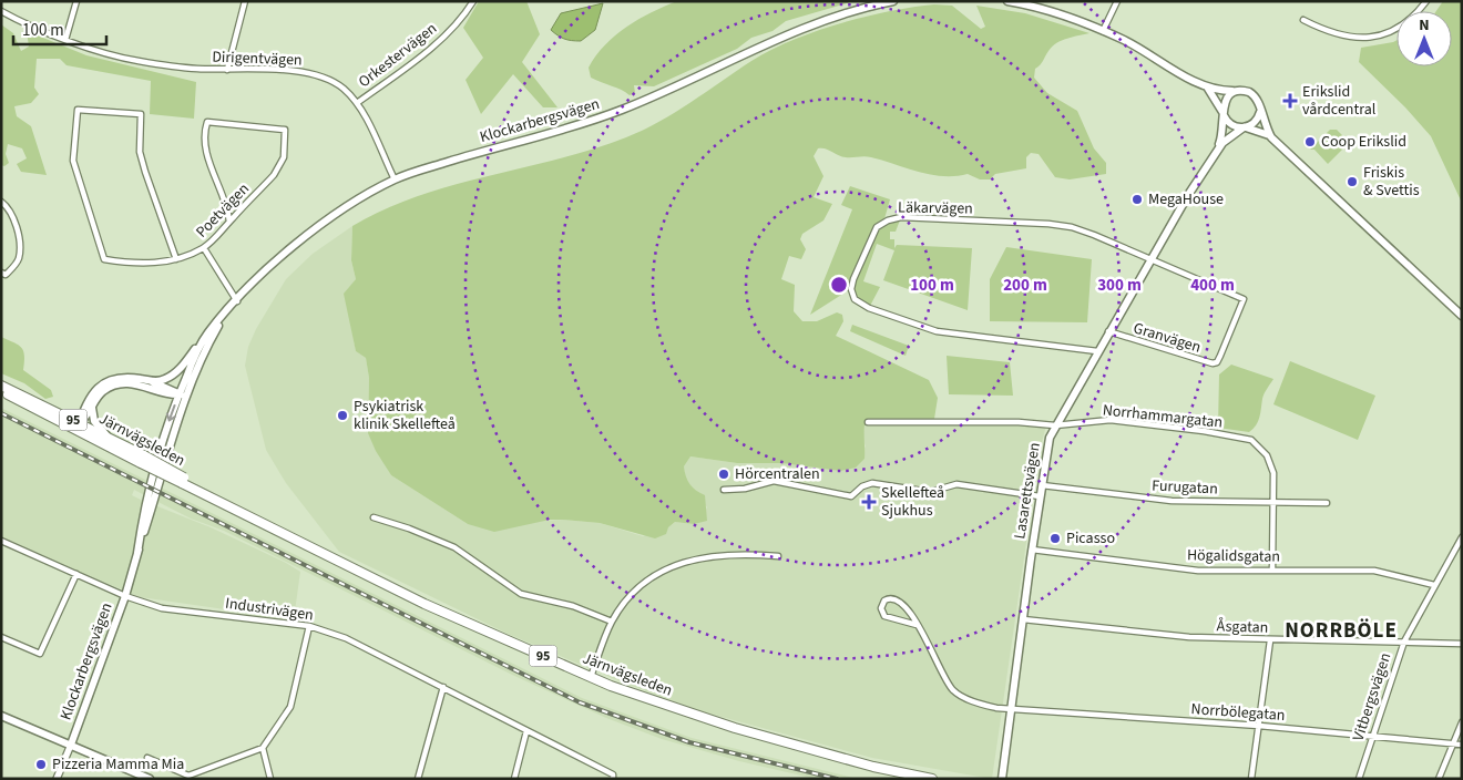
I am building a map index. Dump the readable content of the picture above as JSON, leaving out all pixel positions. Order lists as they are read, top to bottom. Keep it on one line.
{"streets":{"main road":["Klockarbergsvägen","95","Järnvägsleden","Lasarettsvägen"],"street":["Orkestervägen","Dirigentvägen","Läkarvägen","Poetvägen","Granvägen","Norrhammargatan","Furugatan","Högalidsgatan","Industrivägen","Åsgatan","Vitbergsvägen","Norrbölegatan"]},"crossings":[["Orkestervägen","Dirigentvägen"],["Dirigentvägen","Klockarbergsvägen"],["Klockarbergsvägen","Industrivägen"],["Läkarvägen","Granvägen"],["Läkarvägen","Lasarettsvägen"],["Granvägen","Lasarettsvägen"],["Norrhammargatan","Furugatan"],["Norrhammargatan","Lasarettsvägen"],["Norrhammargatan","Högalidsgatan"],["Furugatan","Lasarettsvägen"],["Lasarettsvägen","Högalidsgatan"],["Lasarettsvägen","Åsgatan"],["Lasarettsvägen","Norrbölegatan"],["Högalidsgatan","Vitbergsvägen"],["Åsgatan","Vitbergsvägen"],["Vitbergsvägen","Norrbölegatan"]],"districts":["NORRBÖLE"],"places":{"health":["Erikslid vårdcentral","Skellefteå Sjukhus"],"other":["Coop Erikslid","Friskis & Svettis","MegaHouse","Psykiatrisk klinik Skellefteå","Hörcentralen","Picasso","Pizzeria Mamma Mia"]},"scale_bar":"100 m","north":"top","rings":["100 m","200 m","300 m","400 m"]}
